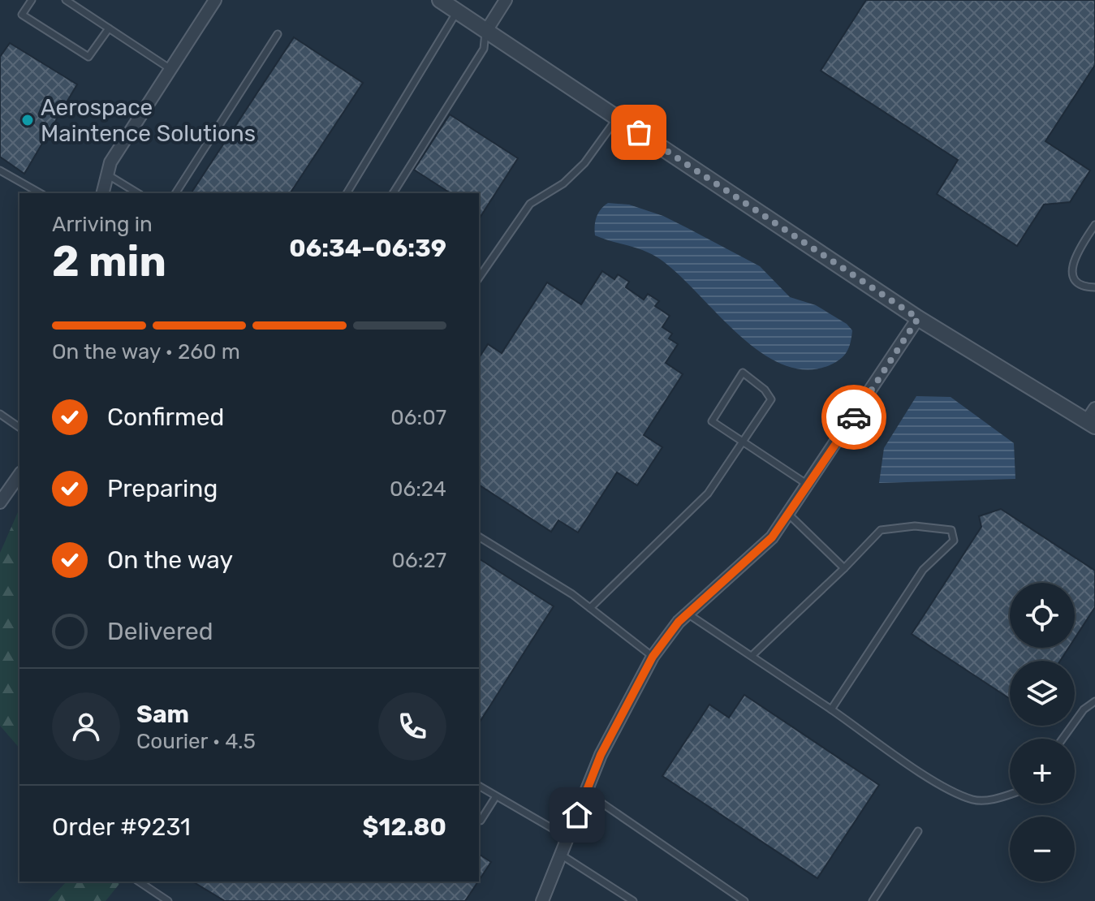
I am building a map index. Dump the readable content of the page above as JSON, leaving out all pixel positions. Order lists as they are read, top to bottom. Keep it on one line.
{"places":["Aerospace Maintence Solutions"],"page":{"heading":["2 min","Arriving in","06:34–06:39"],"panel":["Sam","Courier · 4.5","Order #9231","$12.80"],"bar":"On the way · 260 m","list":[["Confirmed","06:07"],["Preparing","06:24"],["On the way","06:27"],"Delivered"],"map_buttons":["+","−"]}}
